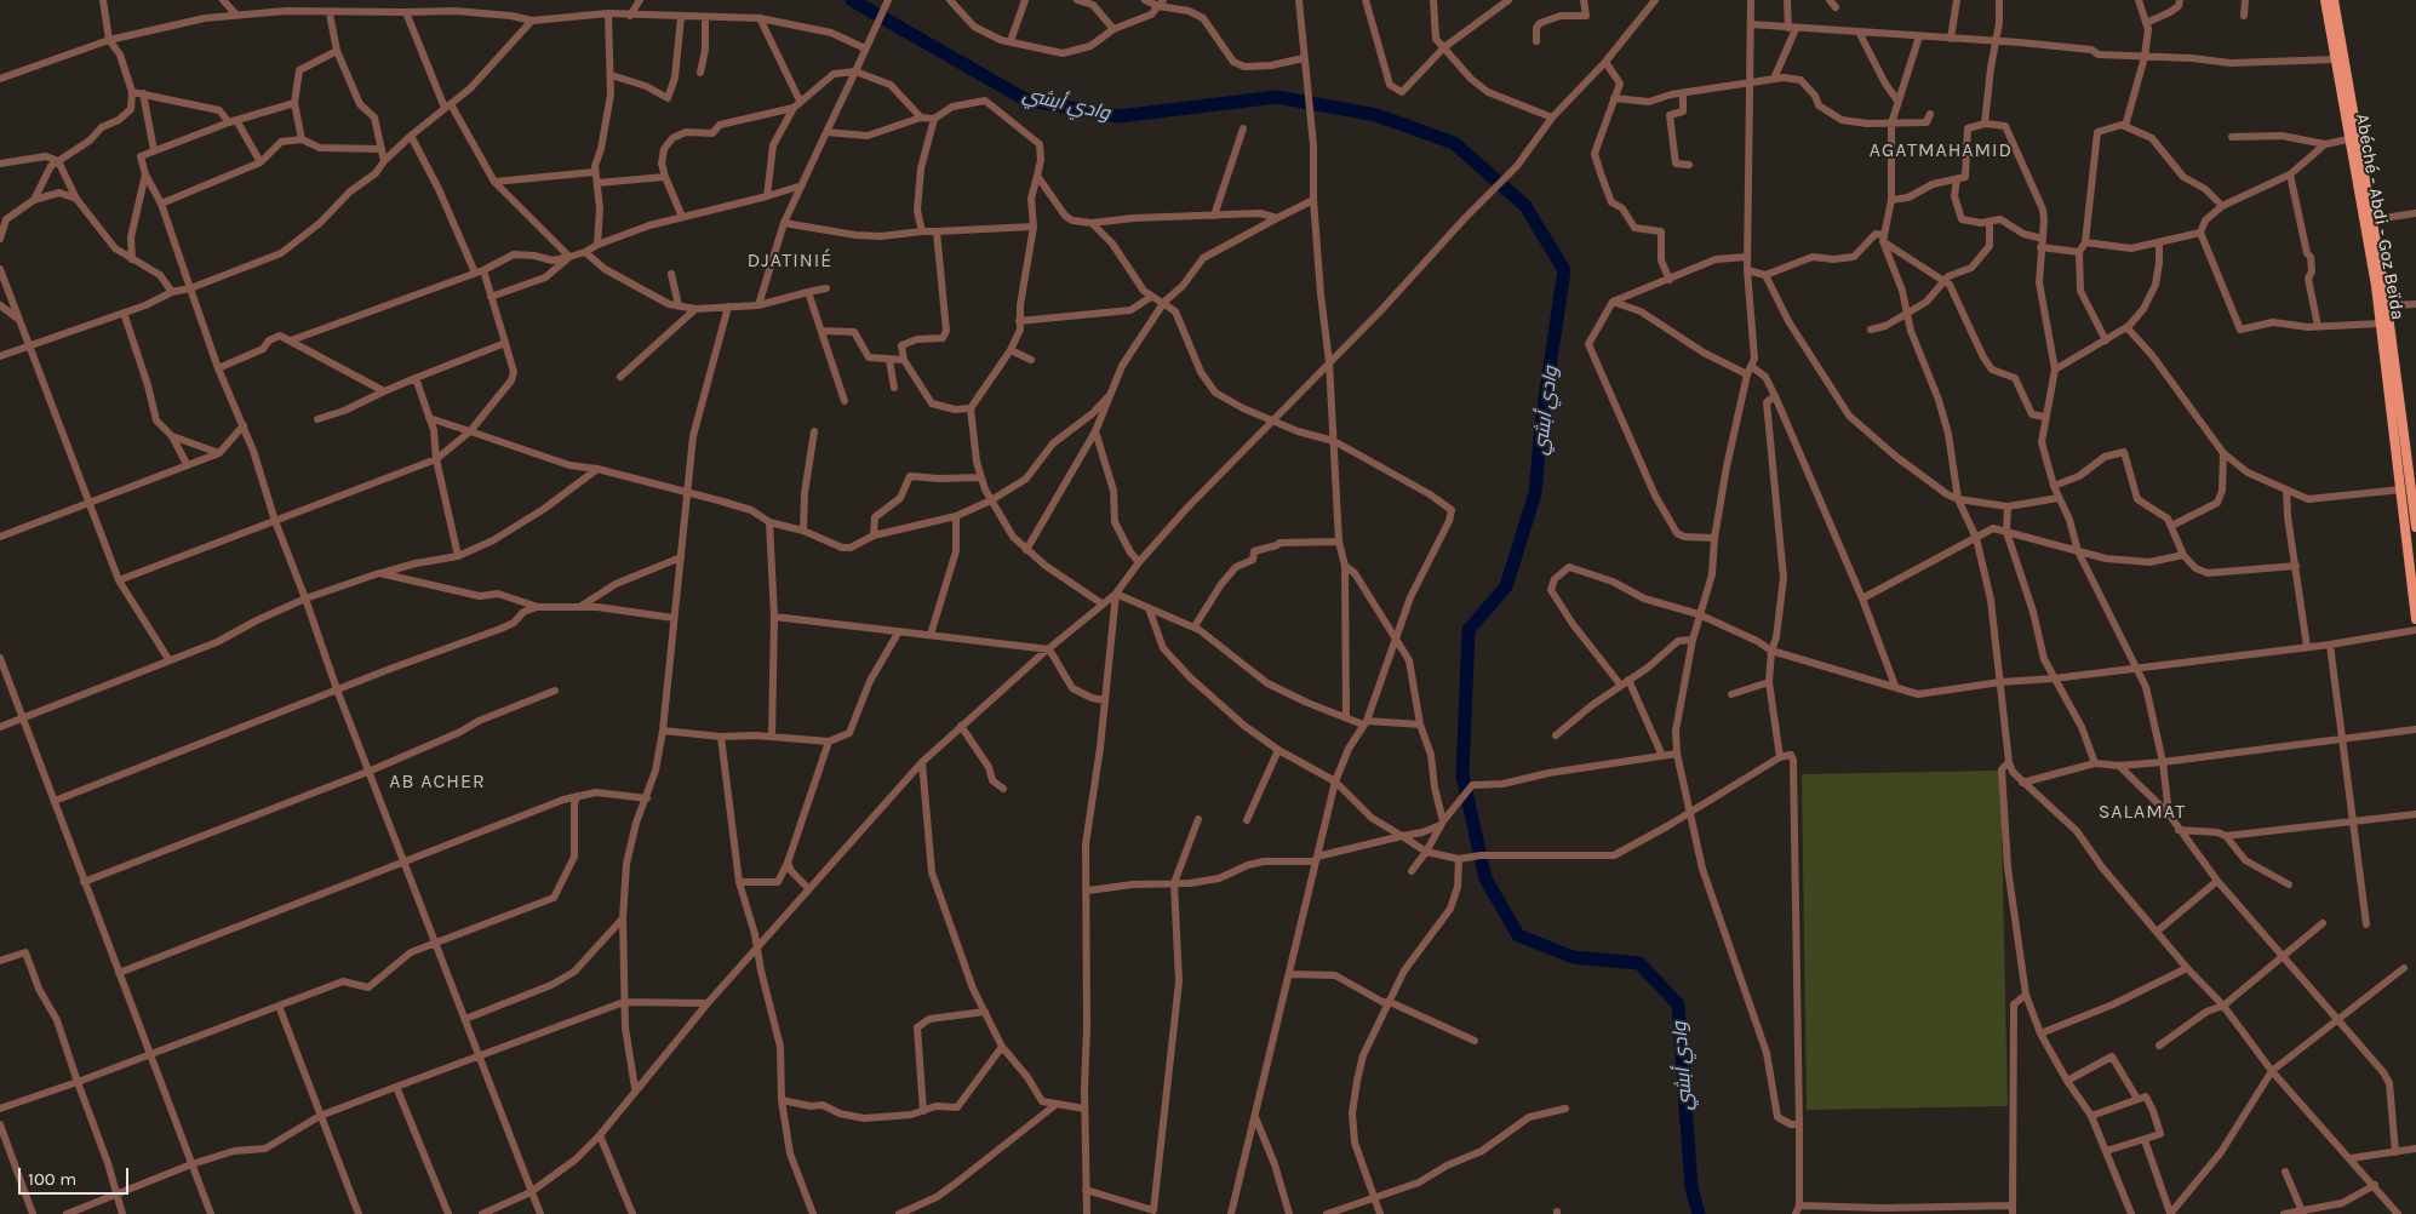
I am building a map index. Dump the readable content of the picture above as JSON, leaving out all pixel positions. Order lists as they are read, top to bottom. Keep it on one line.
{"streets":{"main road":["Abéché - Abdi - Goz Beïda"]},"districts":["AGATMAHAMID","DJATINIÉ","AB ACHER","SALAMAT"],"water":["وادي أبشي"],"scale_bar":"100 m"}
